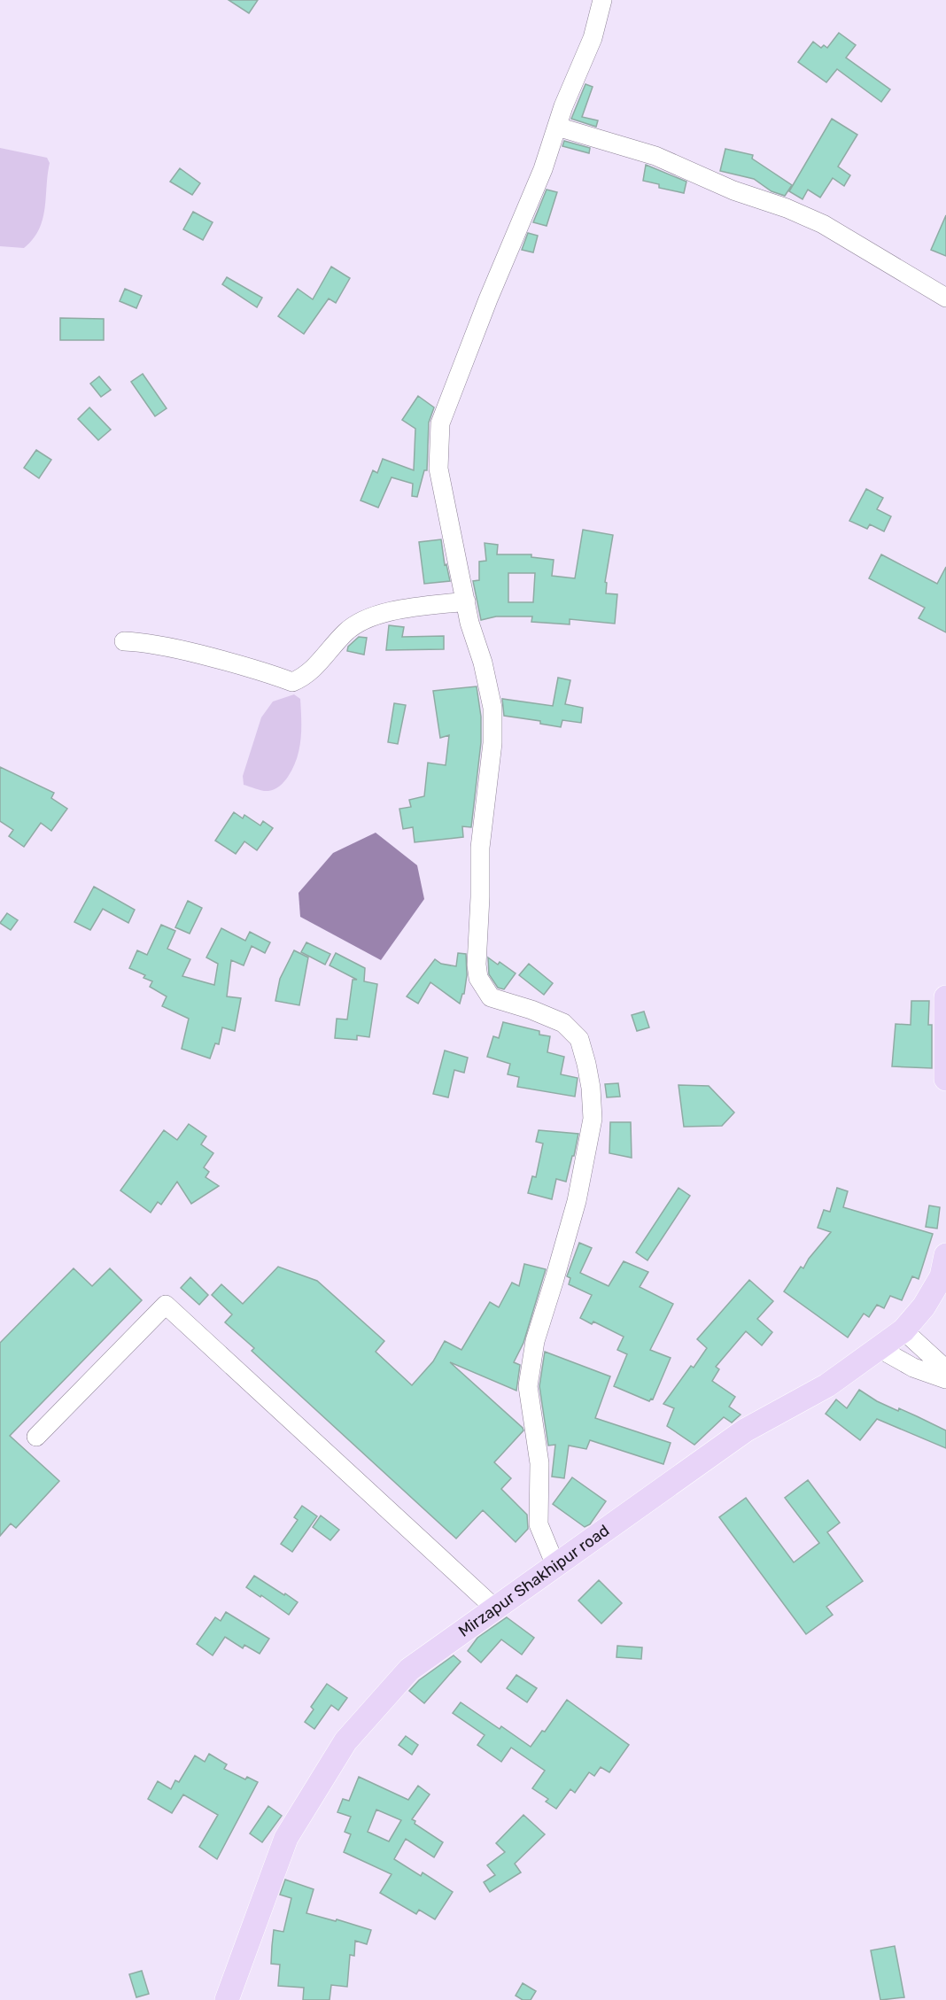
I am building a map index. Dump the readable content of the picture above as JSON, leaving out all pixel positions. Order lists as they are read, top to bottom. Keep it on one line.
{"streets":{"main road":["Mirzapur Shakhipur road"]}}
